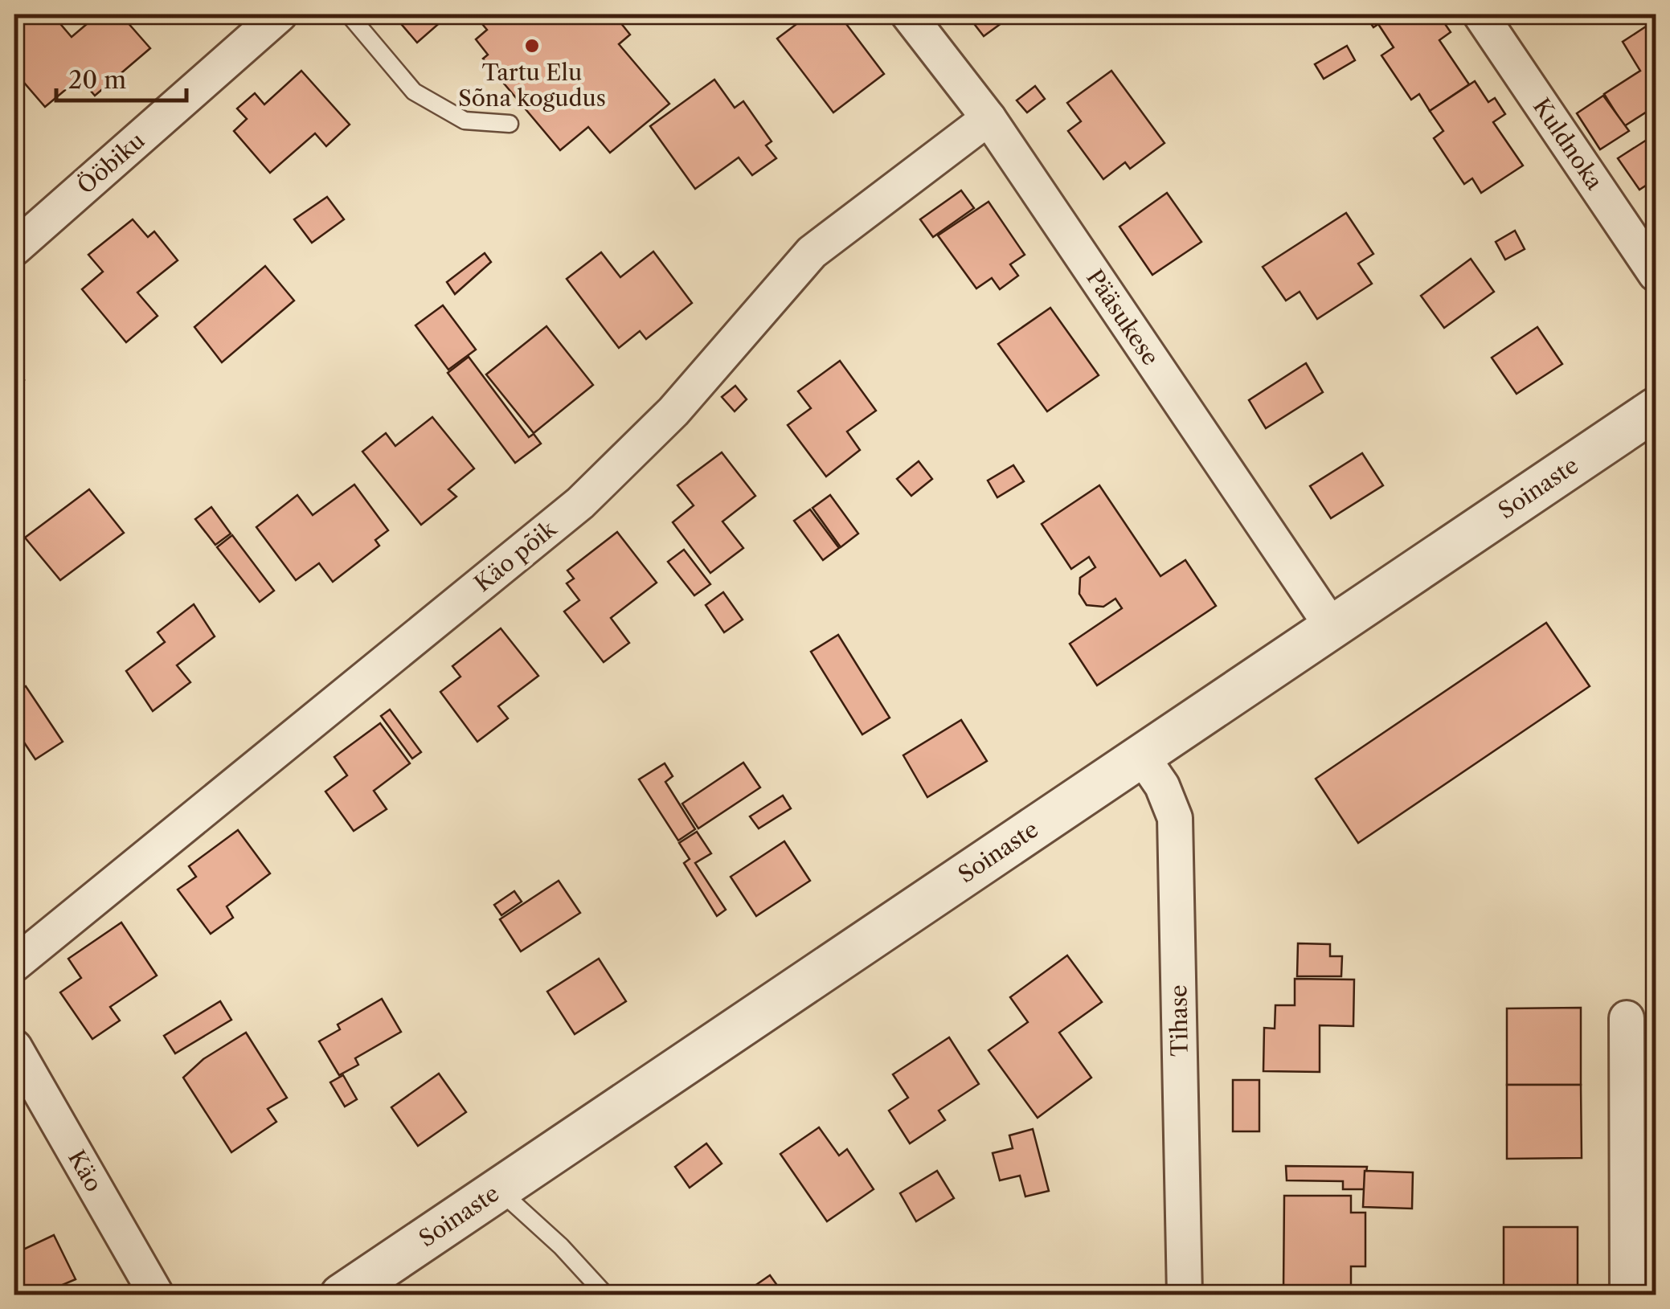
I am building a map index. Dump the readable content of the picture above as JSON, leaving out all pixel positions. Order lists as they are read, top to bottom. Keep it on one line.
{"streets":{"street":["Kuldnoka","Ööbiku","Pääsukese","Soinaste","Käo põik","Tihase","Käo"]},"crossings":[["Pääsukese","Soinaste"],["Pääsukese","Käo põik"],["Soinaste","Tihase"]],"places":["Tartu Elu Sõna kogudus"],"scale_bar":"20 m"}
